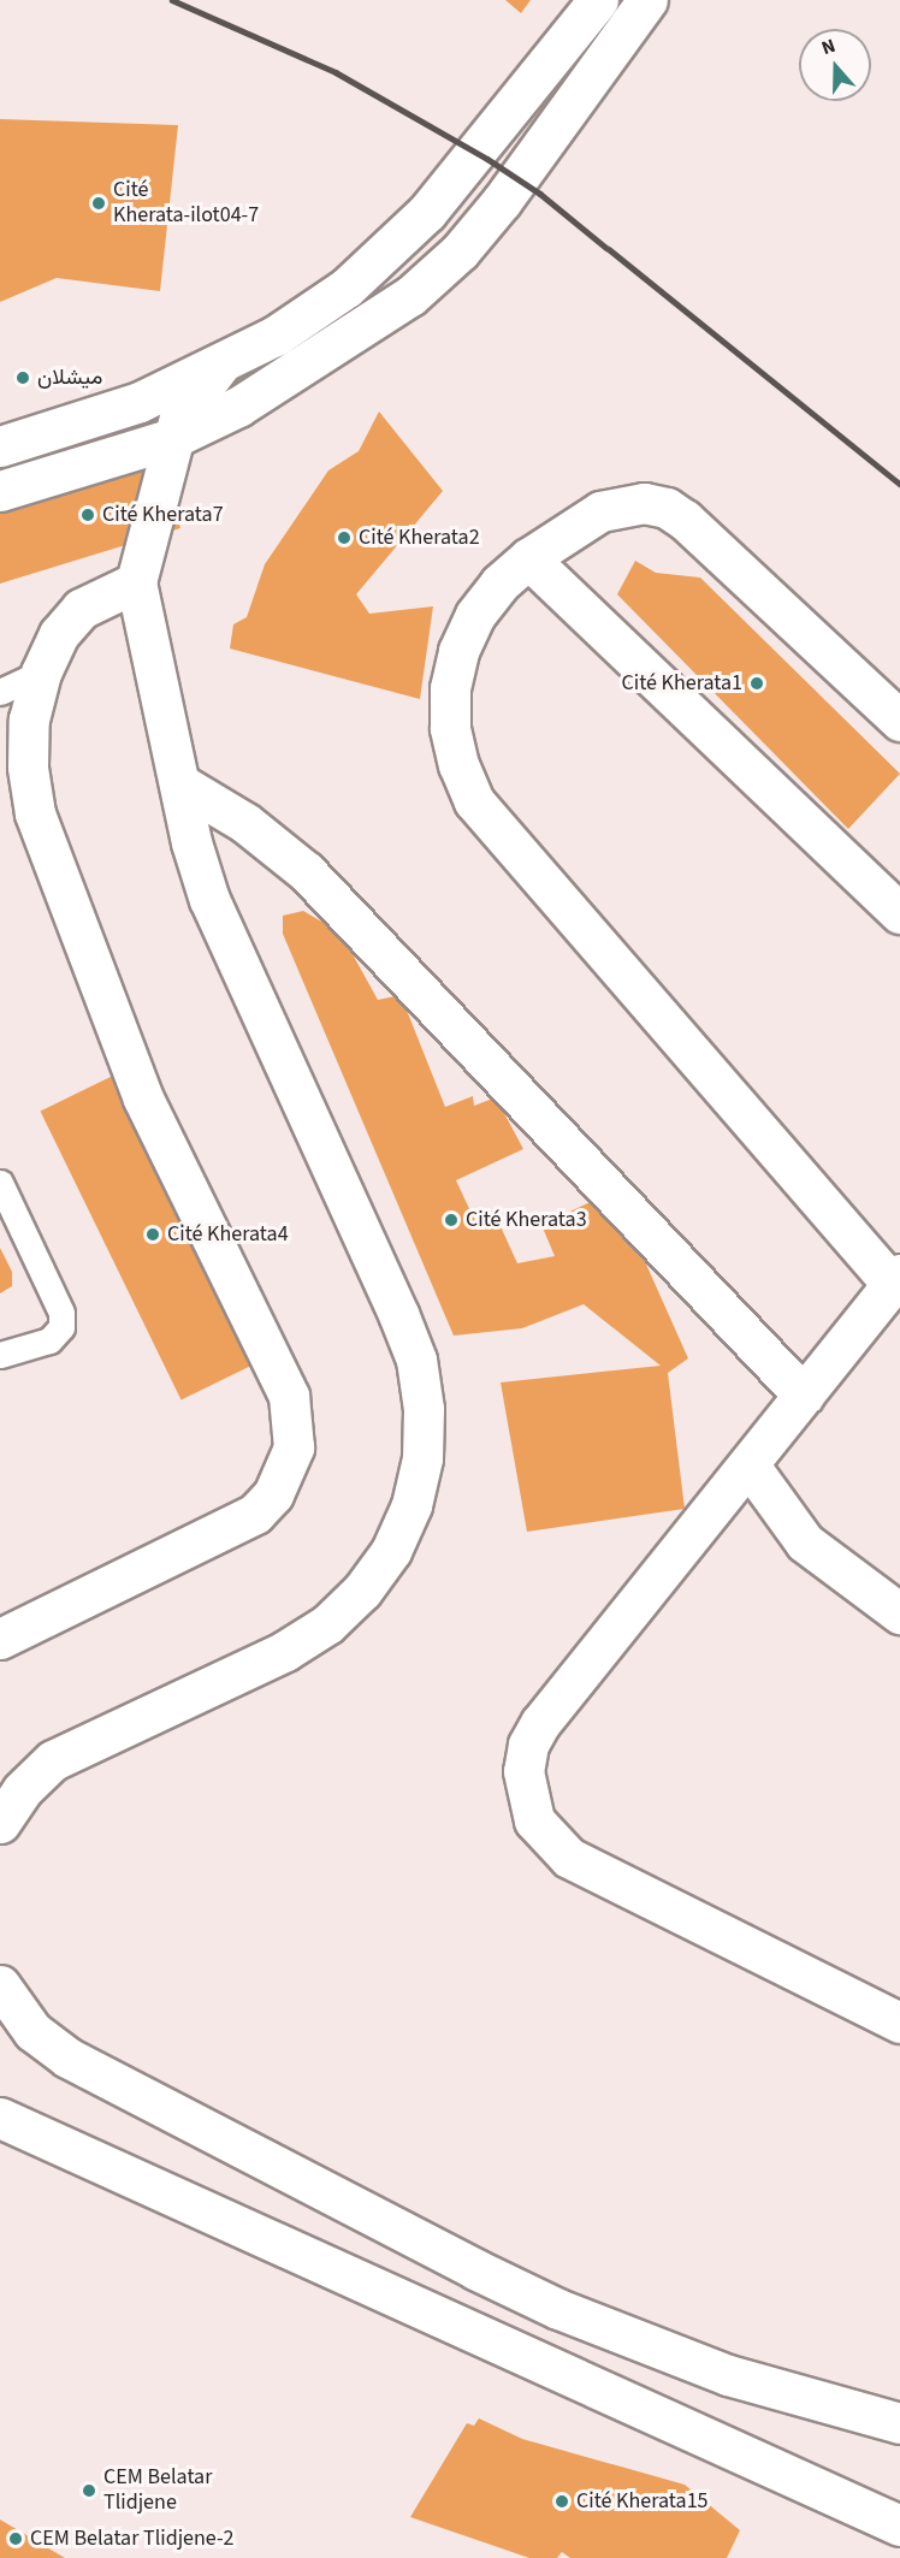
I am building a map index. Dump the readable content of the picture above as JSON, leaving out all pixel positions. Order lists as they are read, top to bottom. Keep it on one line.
{"places":["Cité Kherata-ilot04-7","ميشلان","Cité Kherata7","Cité Kherata2","Cité Kherata1","Cité Kherata3","Cité Kherata4","CEM Belatar Tlidjene","Cité Kherata15","CEM Belatar Tlidjene-2"],"north":"top"}
